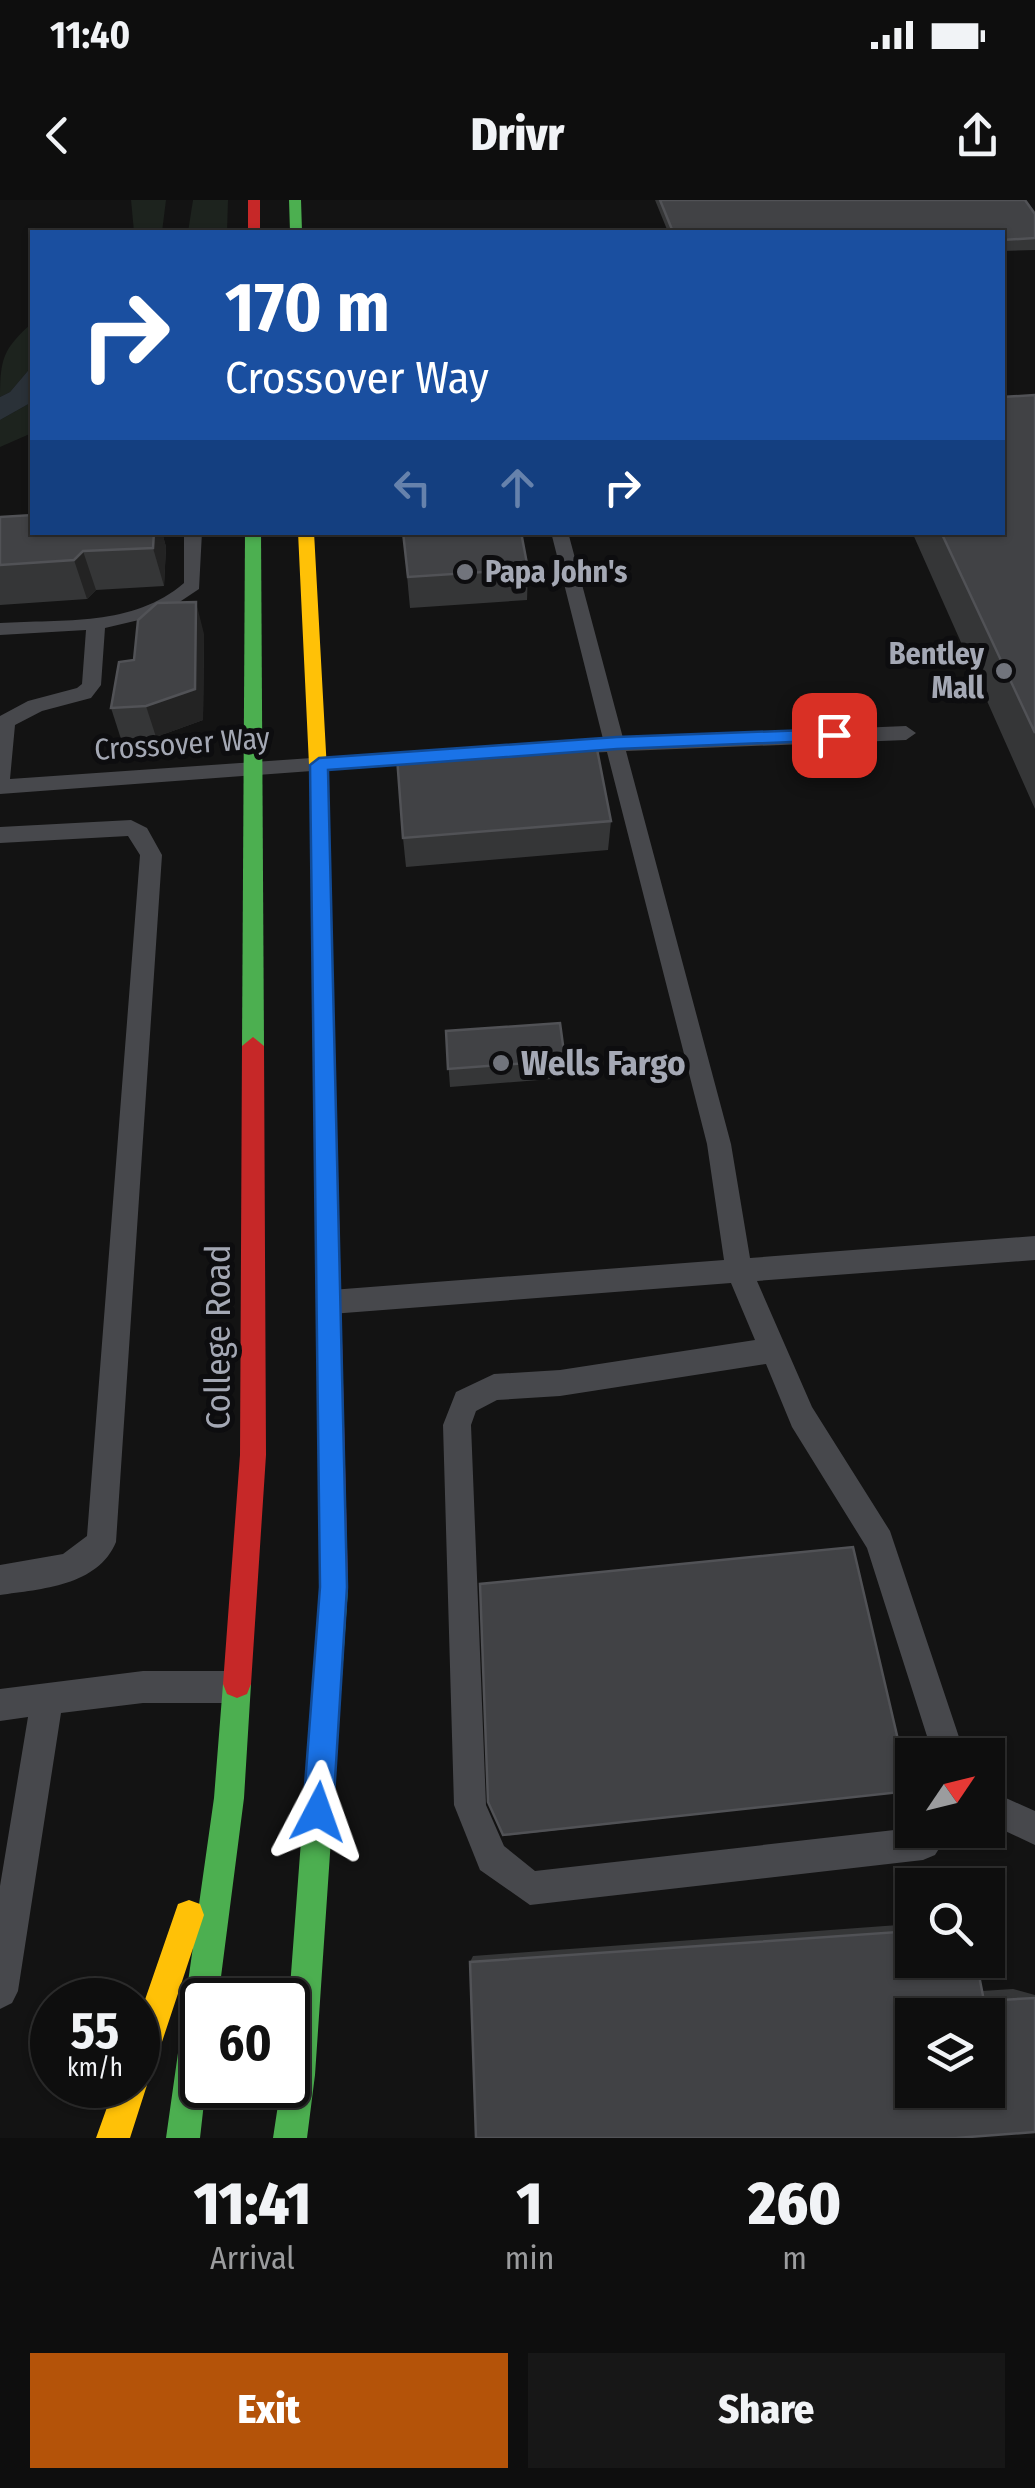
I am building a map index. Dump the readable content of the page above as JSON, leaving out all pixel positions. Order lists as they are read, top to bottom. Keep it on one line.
{"streets":{"main road":["College Road"],"lane":["Crossover Way"]},"crossings":[["Crossover Way","College Road"]],"places":["Papa John's","Bentley Mall","Wells Fargo"],"north":"top right","page":{"status":"11:40","header":"Drivr","turn":["170 m","Crossover Way"],"speed":"55 km/h","limit":"60","eta":["11:41","Arrival","1","min","260","m"],"buttons":["Exit","Share"]}}
